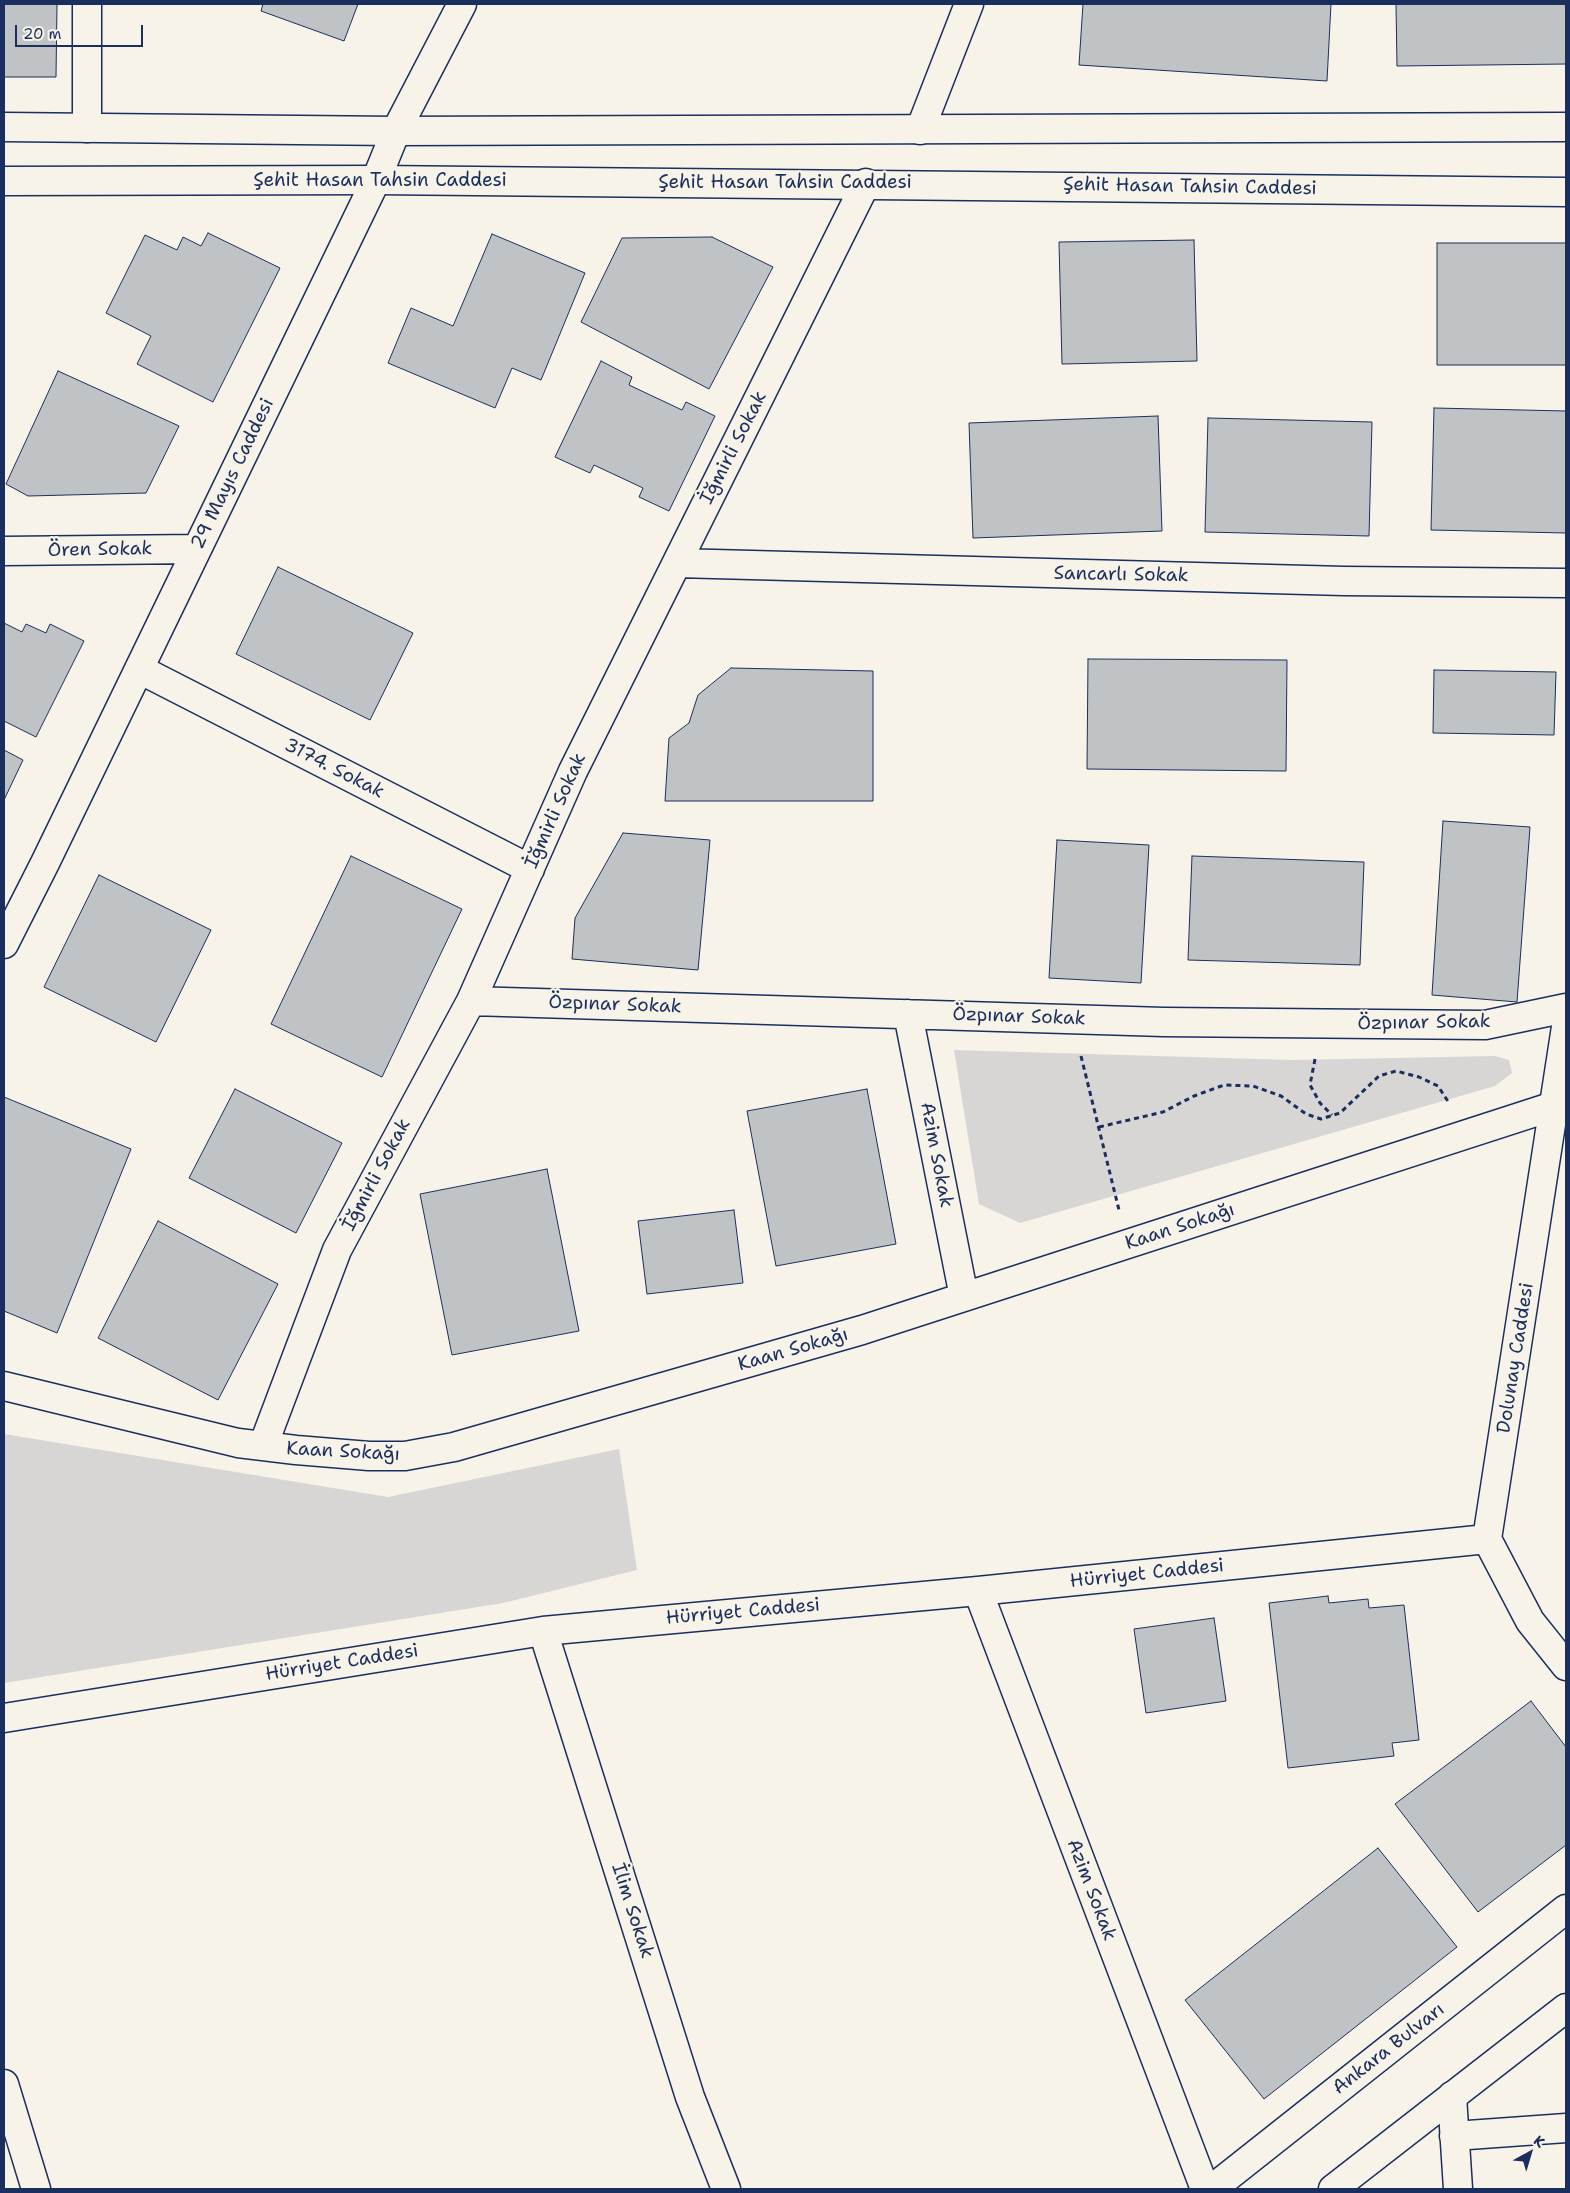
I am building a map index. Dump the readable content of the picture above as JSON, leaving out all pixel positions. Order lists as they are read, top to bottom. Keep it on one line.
{"streets":{"street":["Şehit Hasan Tahsin Caddesi","İğmirli Sokak","29 Mayıs Caddesi","Ören Sokak","Sancarlı Sokak","3174. Sokak","Özpınar Sokak","Azim Sokak","Kaan Sokağı","Dolunay Caddesi","Hürriyet Caddesi","İlim Sokak","Ankara Bulvarı"]},"crossings":[["Şehit Hasan Tahsin Caddesi","İğmirli Sokak"],["Şehit Hasan Tahsin Caddesi","29 Mayıs Caddesi"],["İğmirli Sokak","Sancarlı Sokak"],["İğmirli Sokak","3174. Sokak"],["İğmirli Sokak","Özpınar Sokak"],["İğmirli Sokak","Kaan Sokağı"],["29 Mayıs Caddesi","Ören Sokak"],["29 Mayıs Caddesi","3174. Sokak"],["Özpınar Sokak","Azim Sokak"],["Azim Sokak","Kaan Sokağı"],["Azim Sokak","Hürriyet Caddesi"],["Kaan Sokağı","Dolunay Caddesi"],["Dolunay Caddesi","Hürriyet Caddesi"],["Hürriyet Caddesi","İlim Sokak"]],"scale_bar":"20 m","north":"top right"}
